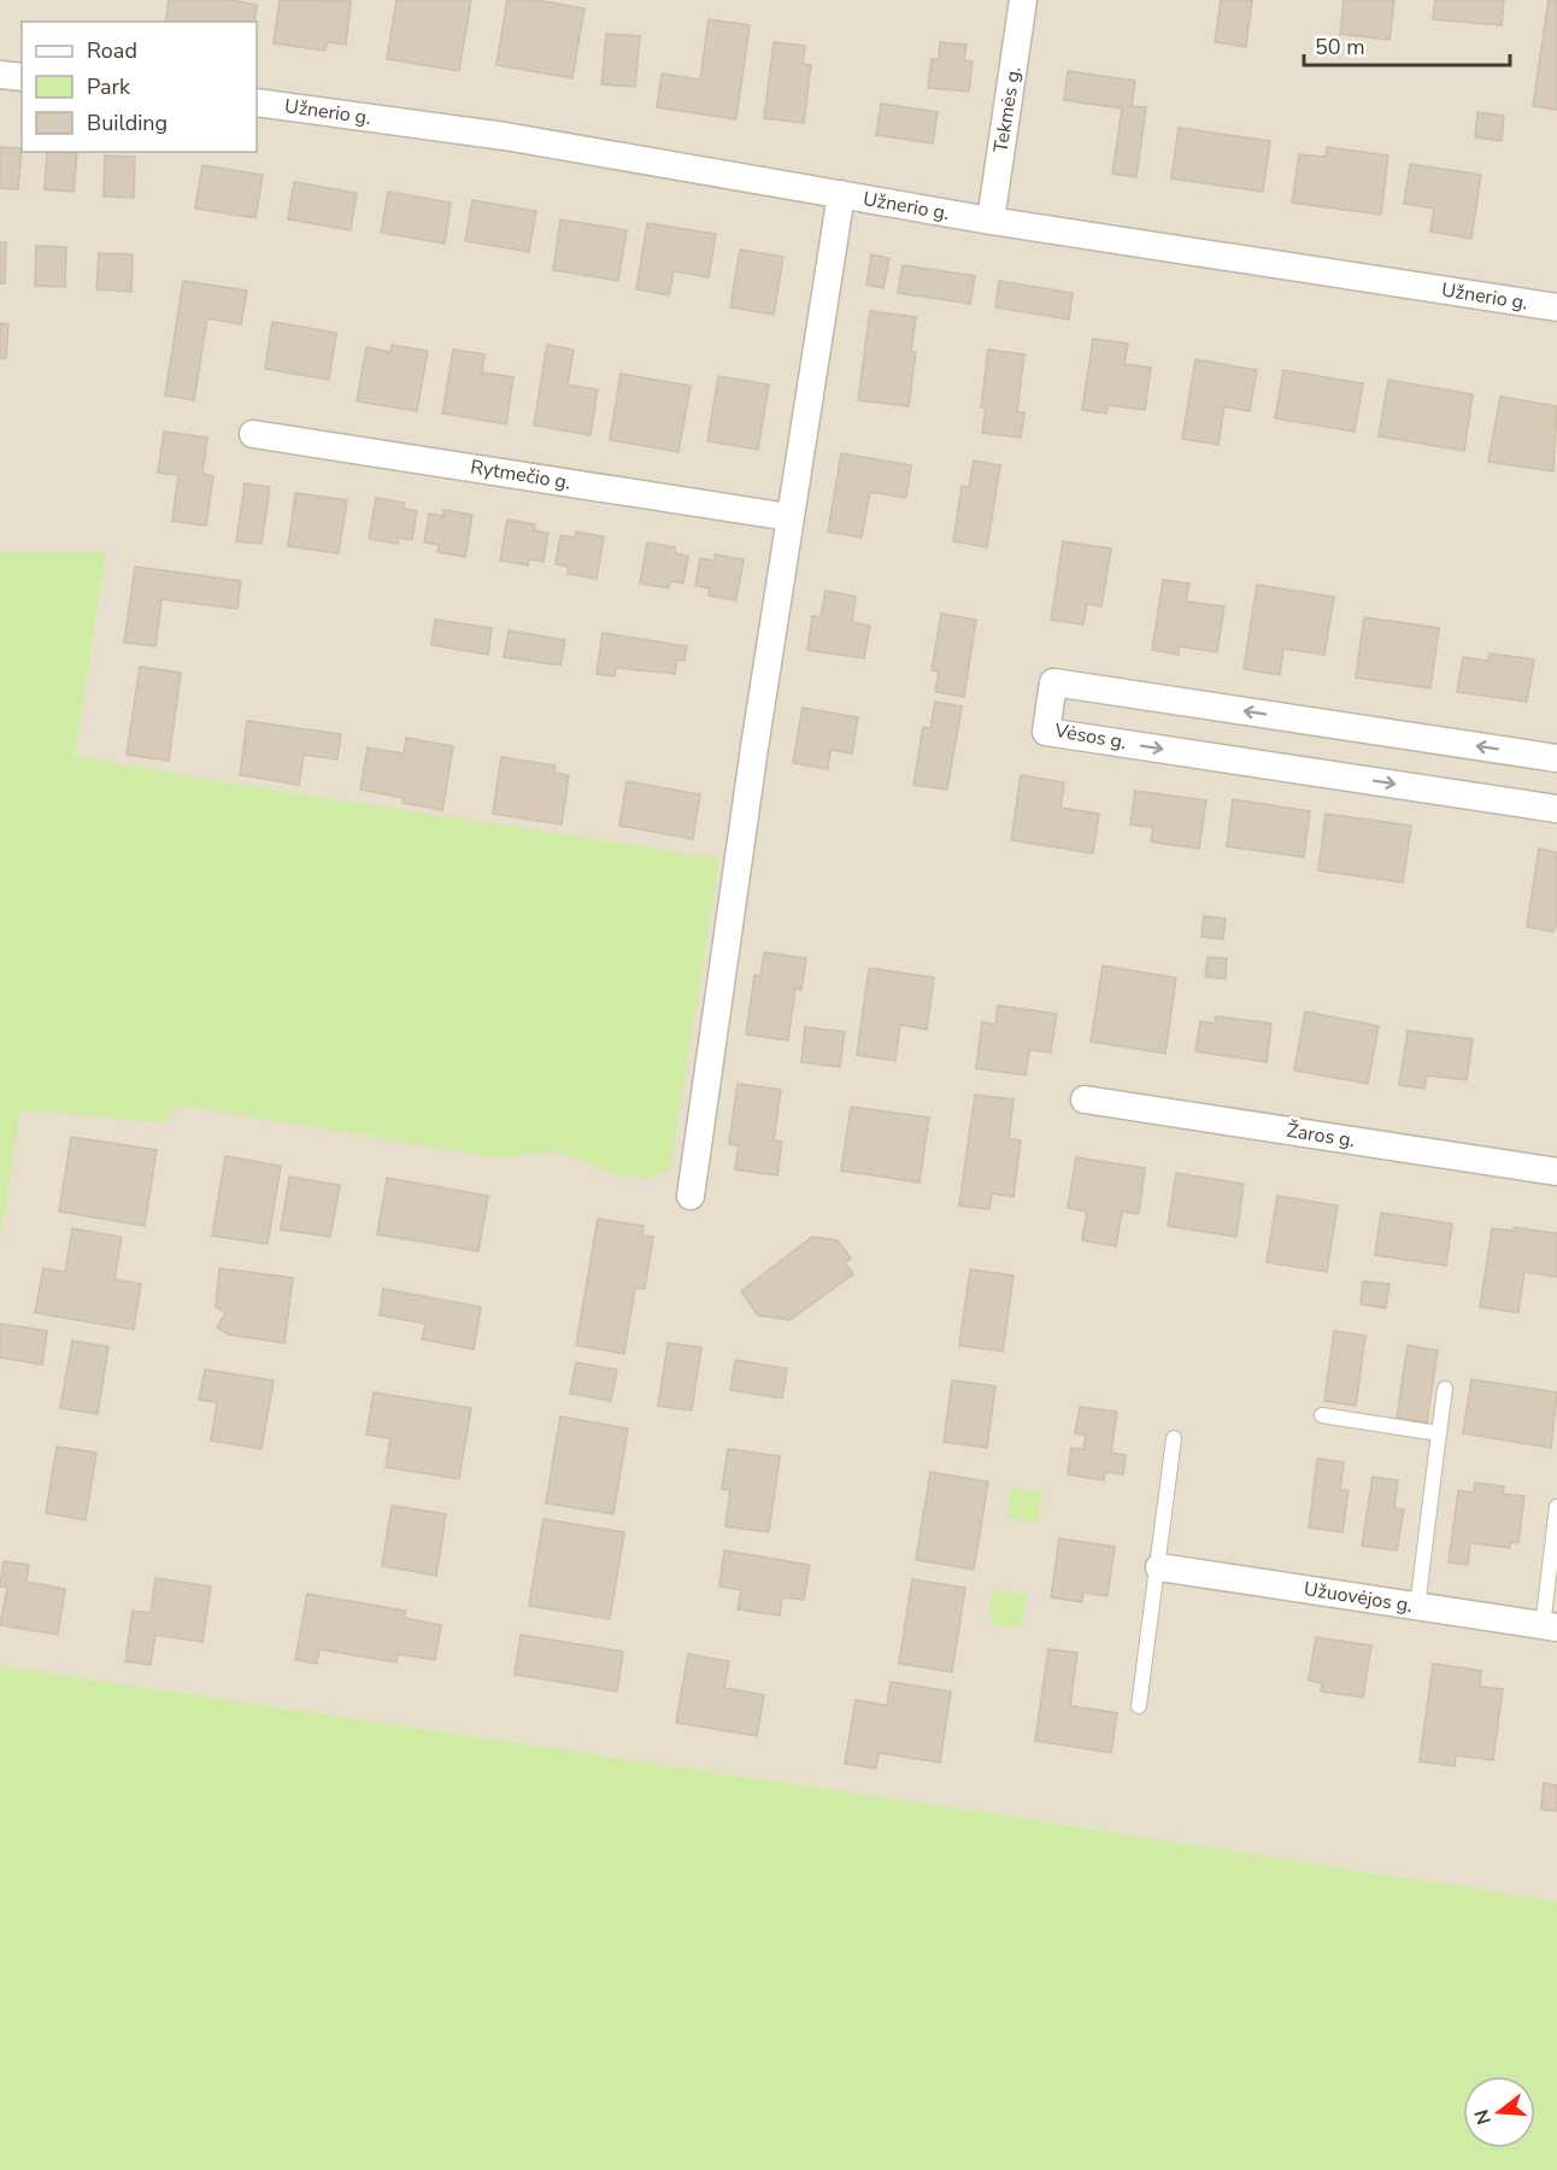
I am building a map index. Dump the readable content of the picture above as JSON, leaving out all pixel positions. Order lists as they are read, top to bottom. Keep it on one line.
{"streets":{"street":["Tekmės g.","Užnerio g.","Rytmečio g.","Vėsos g.","Žaros g.","Užuovėjos g."]},"crossings":[["Tekmės g.","Užnerio g."]],"legend":["Road","Park","Building"],"scale_bar":"50 m","north":"left"}
